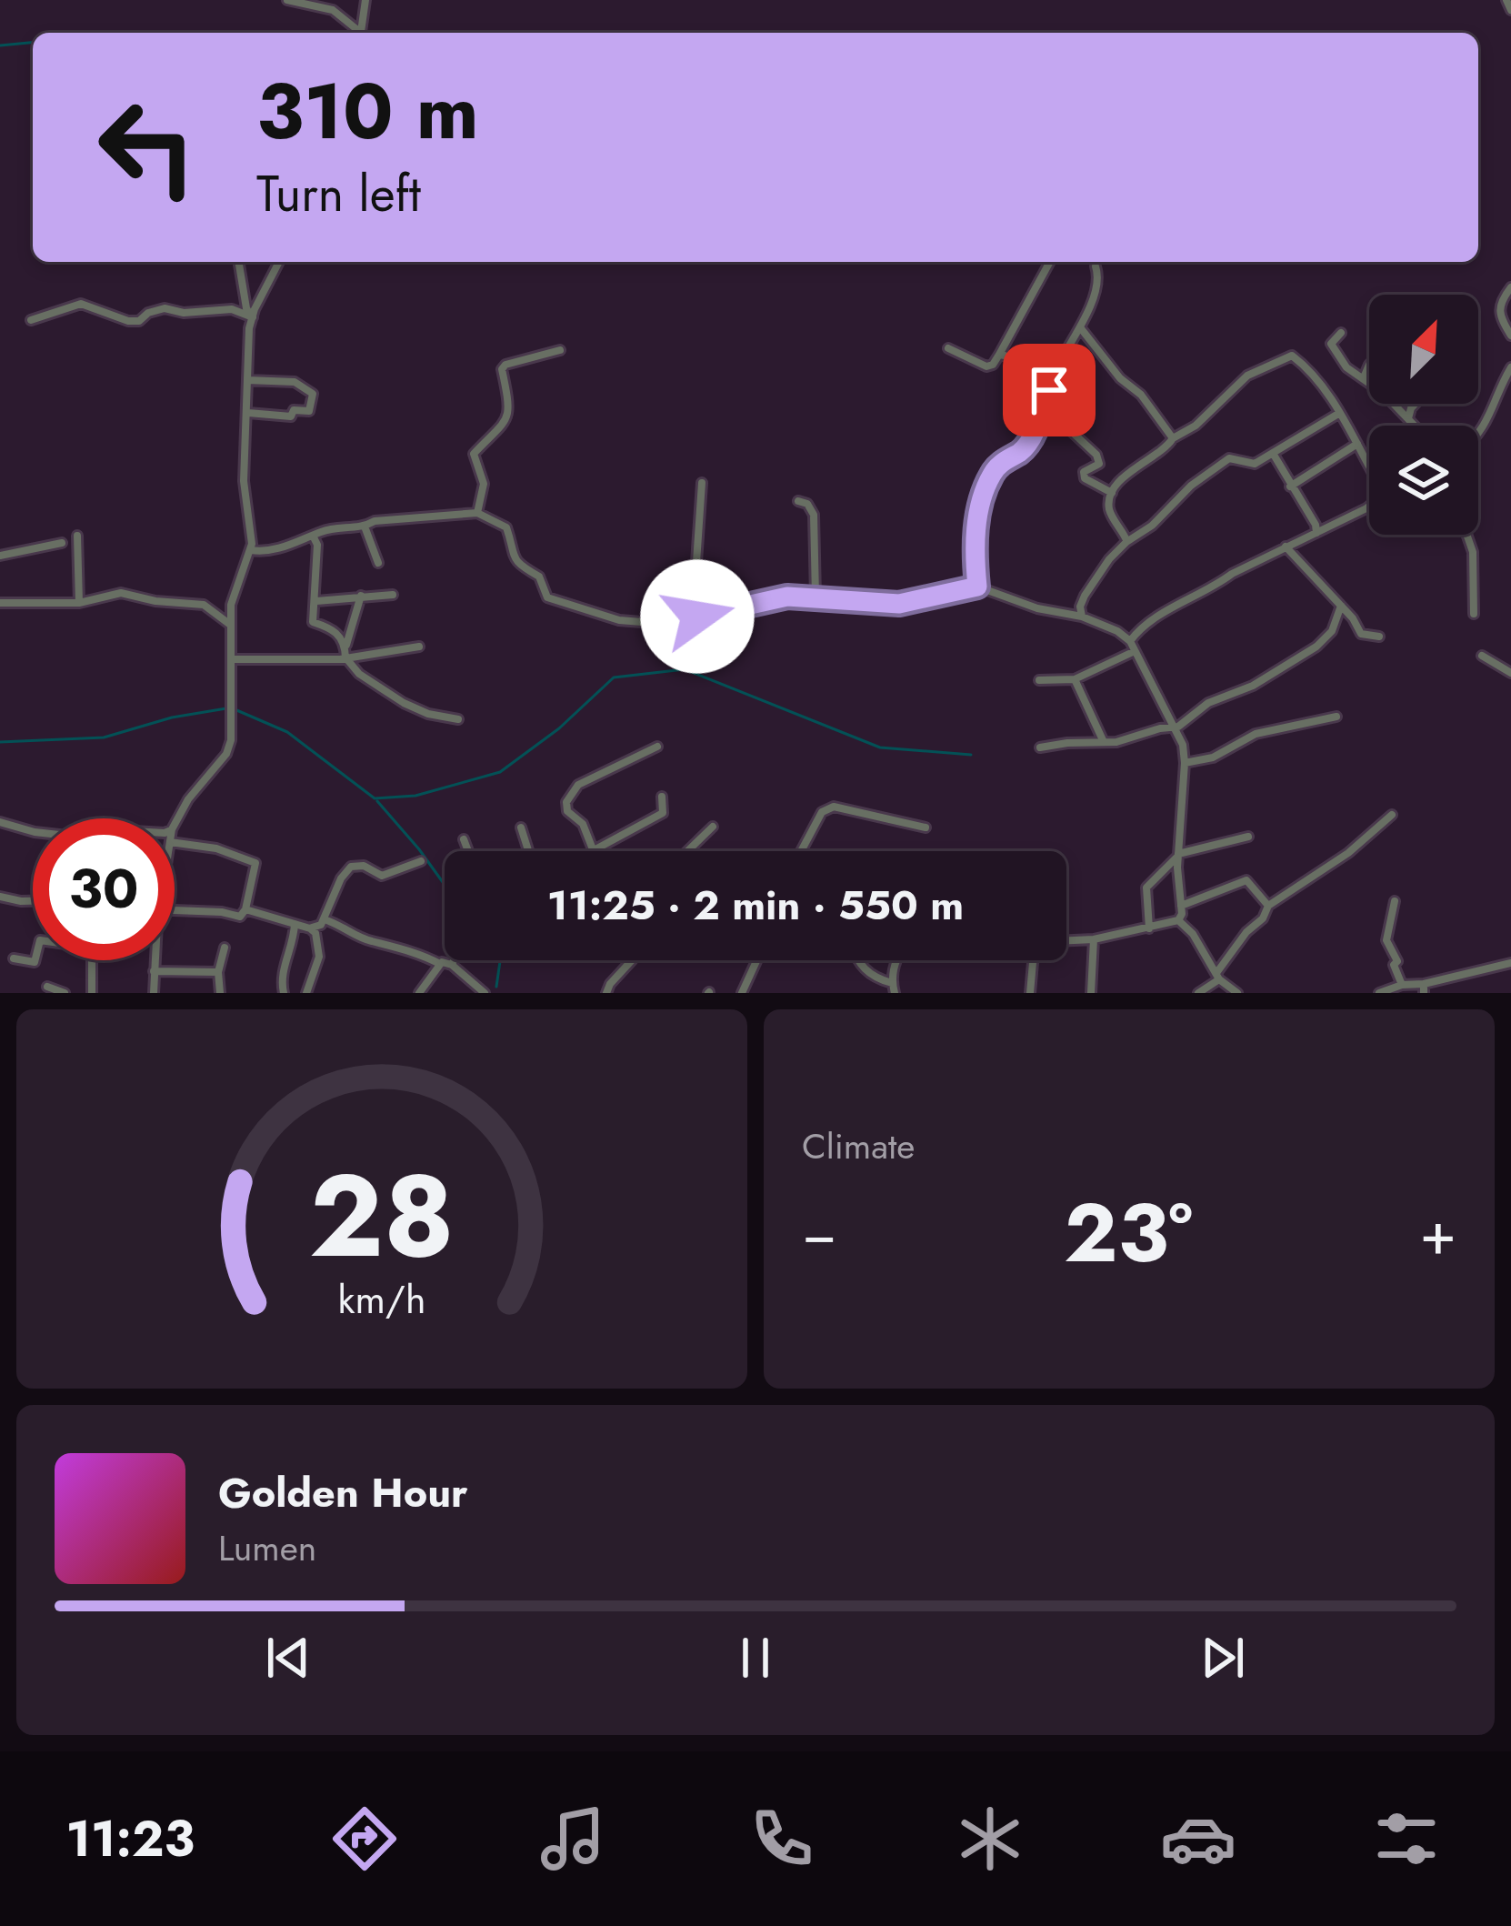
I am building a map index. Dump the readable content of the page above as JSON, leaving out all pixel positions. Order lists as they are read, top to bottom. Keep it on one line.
{"north":"top right","page":{"turn":["310 m","Turn left"],"limit":"30","trip":"11:25 · 2 min · 550 m","tile":"Climate","heat":["−","23°","+"],"song":["Golden Hour","Lumen"],"tabs":"11:23","gauge":["28","km/h"]}}
